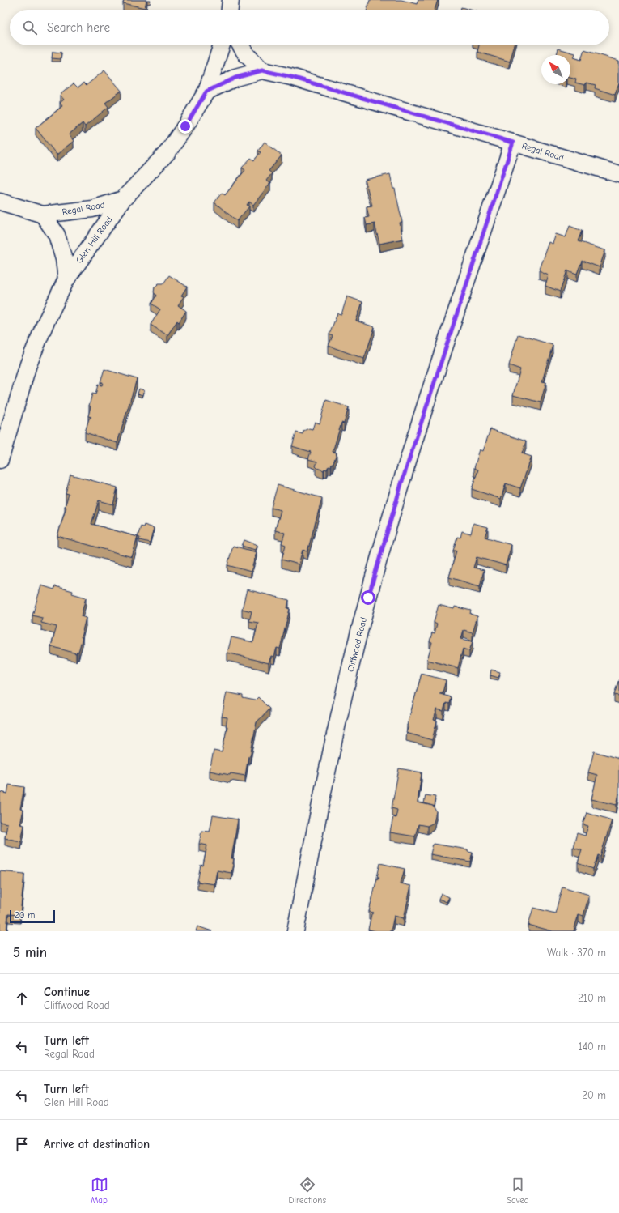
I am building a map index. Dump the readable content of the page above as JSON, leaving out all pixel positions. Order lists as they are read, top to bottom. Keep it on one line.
{"streets":{"street":["Regal Road","Glen Hill Road","Cliffwood Road"]},"crossings":[["Regal Road","Glen Hill Road"],["Regal Road","Cliffwood Road"]],"scale_bar":"20 m","north":"top left","page":{"search":"Search here","scale":"20 m","heading":["5 min","Walk · 370 m"],"list":[["Continue","Cliffwood Road","210 m"],["Turn left","Regal Road","140 m"],["Turn left","Glen Hill Road","20 m"],"Arrive at destination"],"nav":["Map","Directions","Saved"]}}
